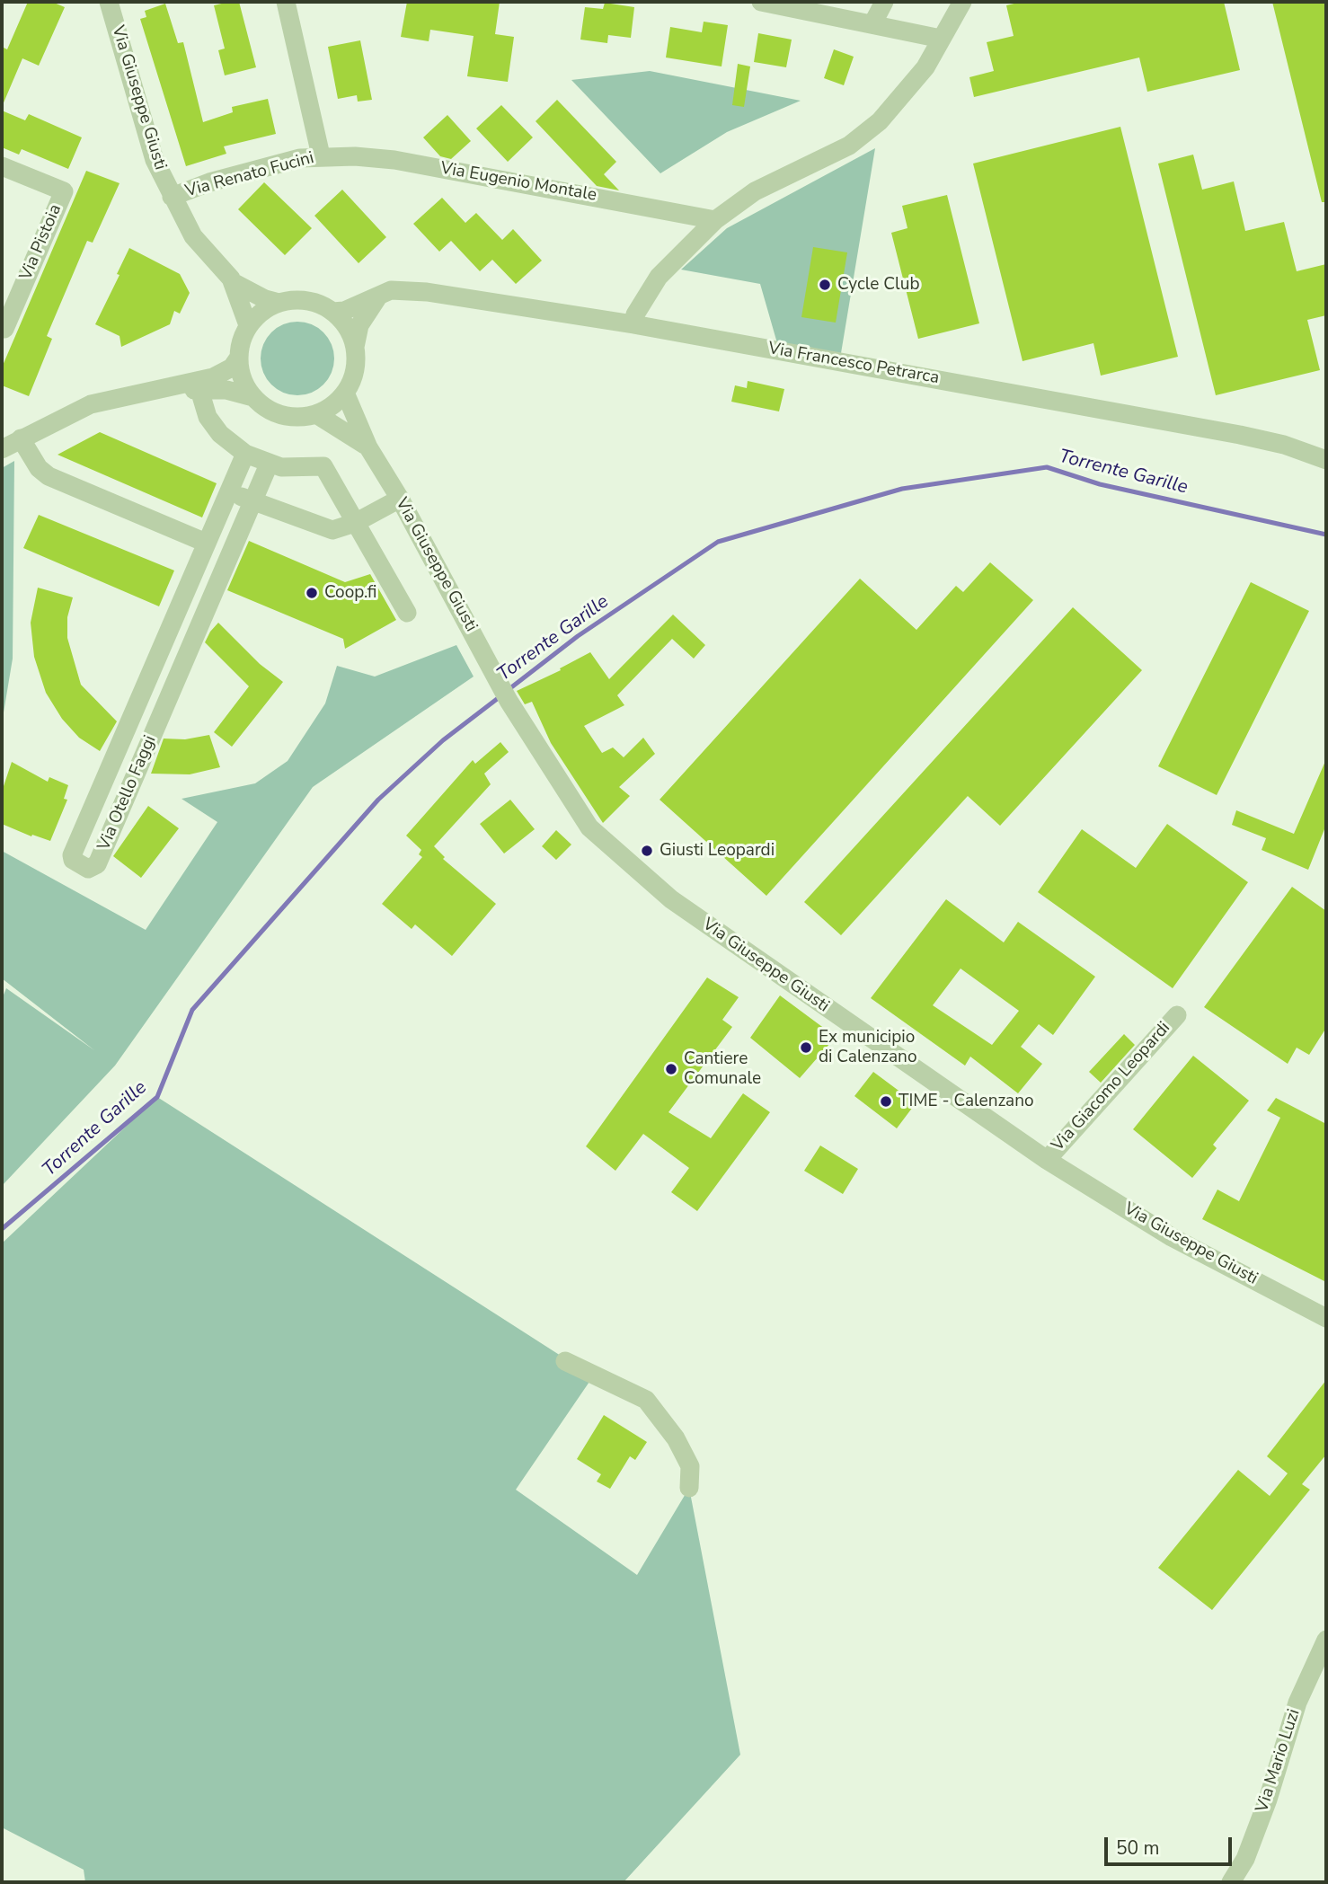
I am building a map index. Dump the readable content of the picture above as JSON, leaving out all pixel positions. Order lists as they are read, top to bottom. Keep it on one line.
{"streets":{"street":["Via Giuseppe Giusti","Via Renato Fucini","Via Eugenio Montale","Via Pistoia","Via Francesco Petrarca","Via Otello Faggi","Via Giacomo Leopardi","Via Mario Luzi"]},"crossings":[["Via Giuseppe Giusti","Via Renato Fucini"],["Via Giuseppe Giusti","Via Francesco Petrarca"],["Via Giuseppe Giusti","Via Giacomo Leopardi"],["Via Renato Fucini","Via Eugenio Montale"]],"water":["Torrente Garille"],"places":["Cycle Club","Coop.fi","Giusti Leopardi","Ex municipio di Calenzano","Cantiere Comunale","TIME - Calenzano"],"scale_bar":"50 m"}
